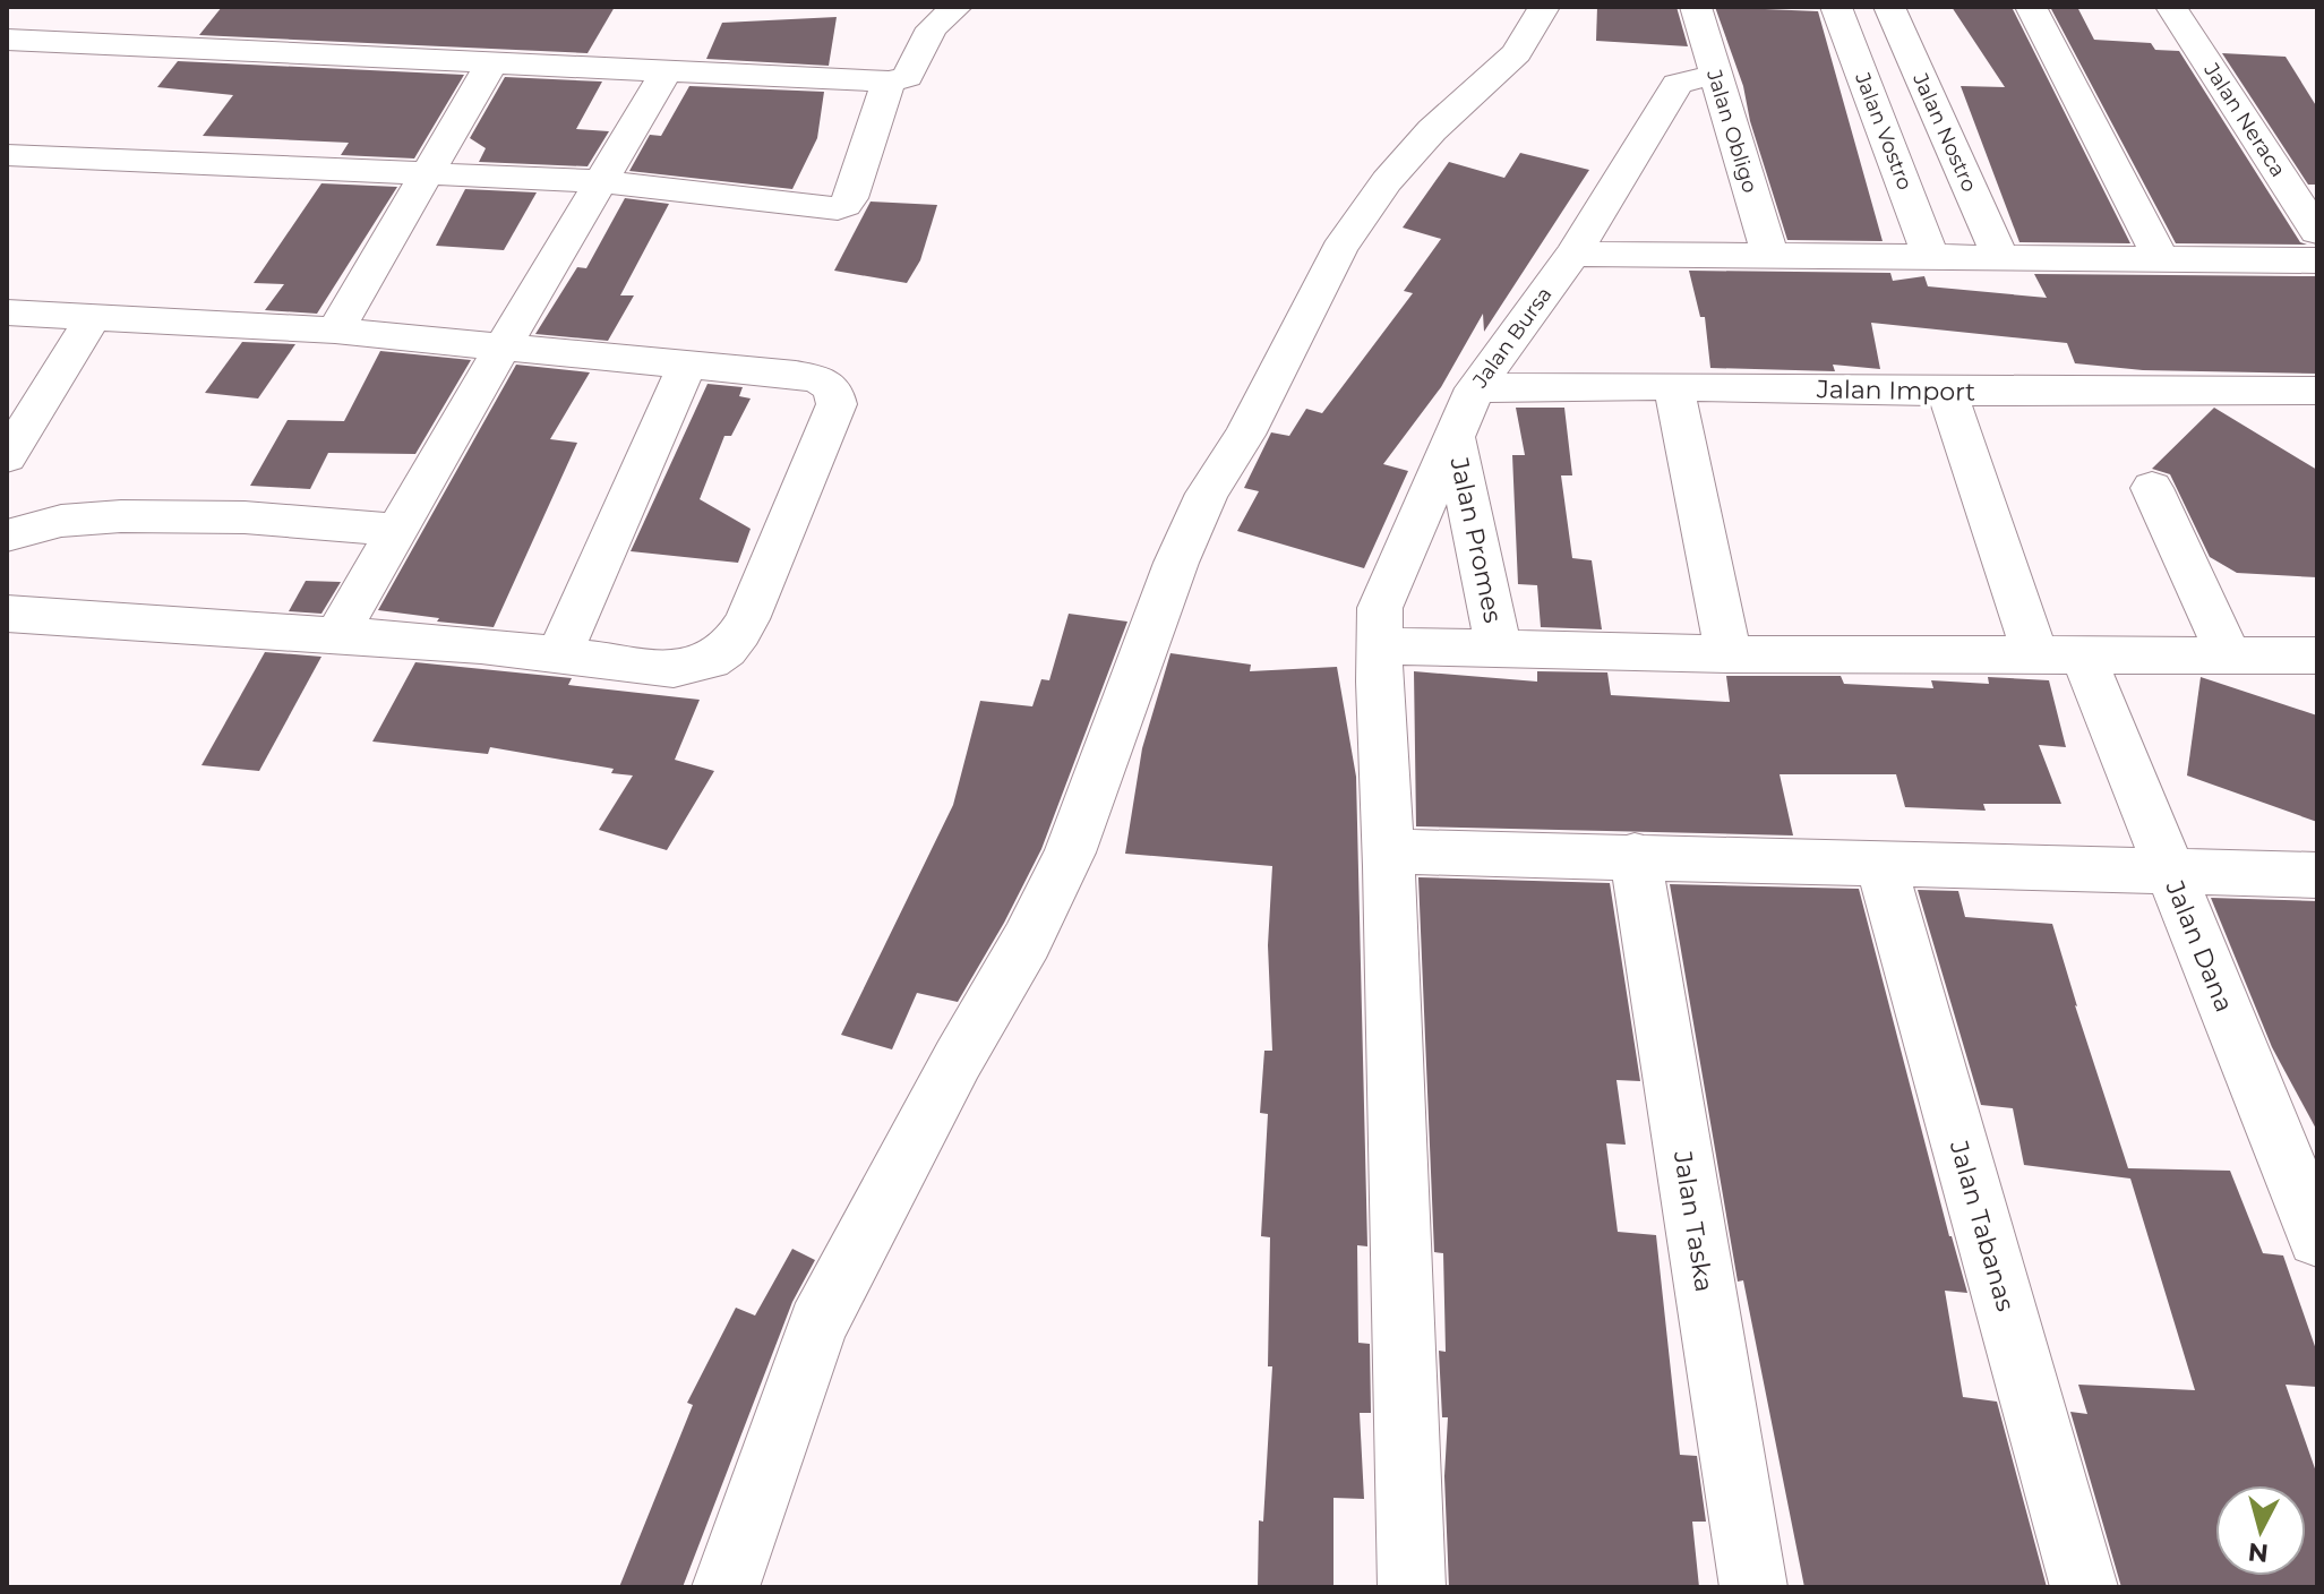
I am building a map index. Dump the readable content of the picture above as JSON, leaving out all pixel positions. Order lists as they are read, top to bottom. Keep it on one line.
{"streets":{"street":["Jalan Neraca","Jalan Obligo","Jalan Vostro","Jalan Nostro","Jalan Bursa","Jalan Import","Jalan Promes","Jalan Dana","Jalan Taska","Jalan Tabanas"]},"crossings":[["Jalan Obligo","Jalan Bursa"],["Jalan Bursa","Jalan Import"],["Jalan Bursa","Jalan Promes"],["Jalan Import","Jalan Dana"]],"north":"bottom"}
